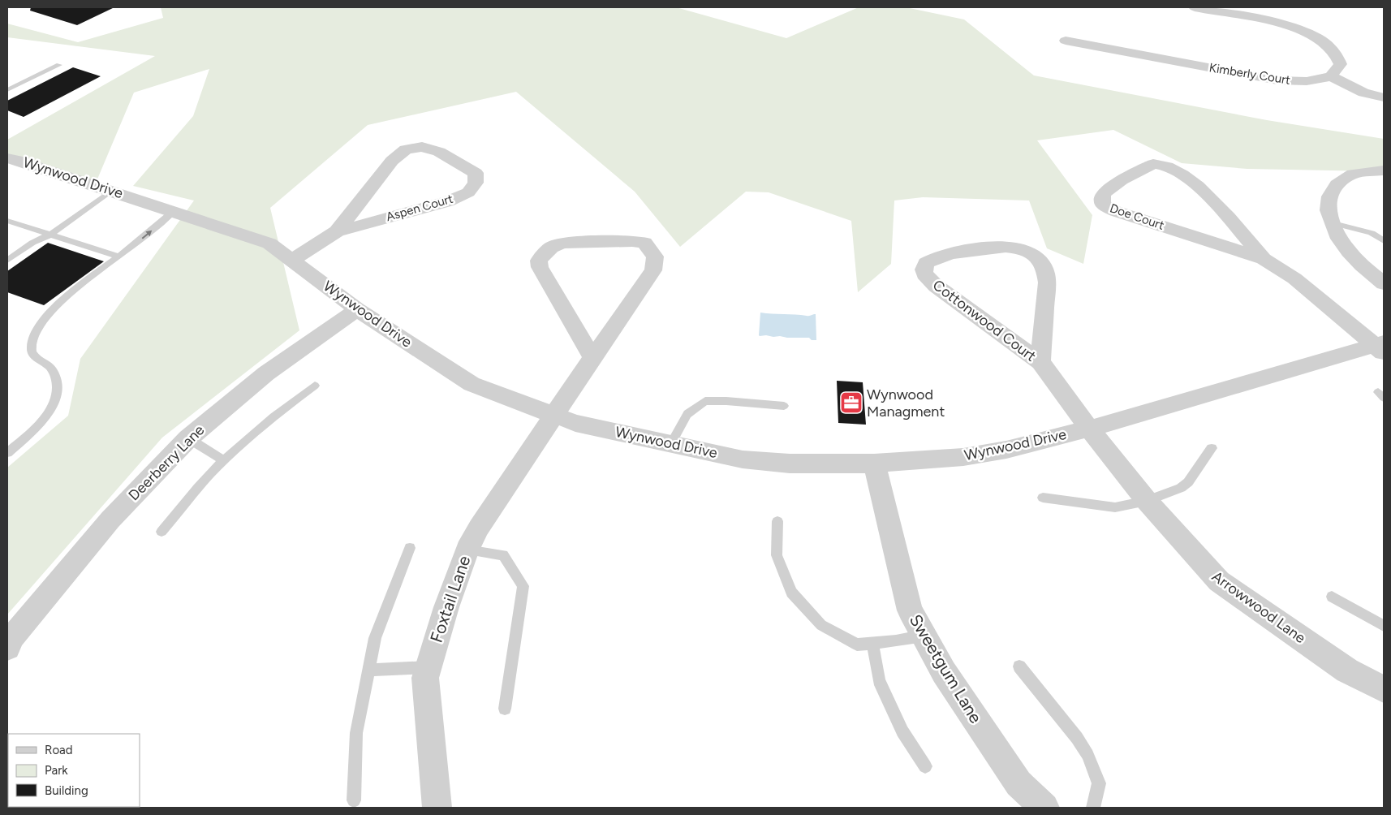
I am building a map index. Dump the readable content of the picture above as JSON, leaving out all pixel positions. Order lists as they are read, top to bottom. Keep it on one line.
{"streets":{"street":["Kimberly Court","Wynwood Drive","Aspen Court","Doe Court","Cottonwood Court","Deerberry Lane","Foxtail Lane","Arrowwood Lane","Sweetgum Lane"]},"crossings":[["Wynwood Drive","Aspen Court"],["Wynwood Drive","Doe Court"],["Wynwood Drive","Cottonwood Court"],["Wynwood Drive","Deerberry Lane"],["Wynwood Drive","Foxtail Lane"],["Wynwood Drive","Arrowwood Lane"],["Wynwood Drive","Sweetgum Lane"],["Cottonwood Court","Arrowwood Lane"]],"places":{"office":["Wynwood Managment"]},"legend":["Road","Park","Building"]}
